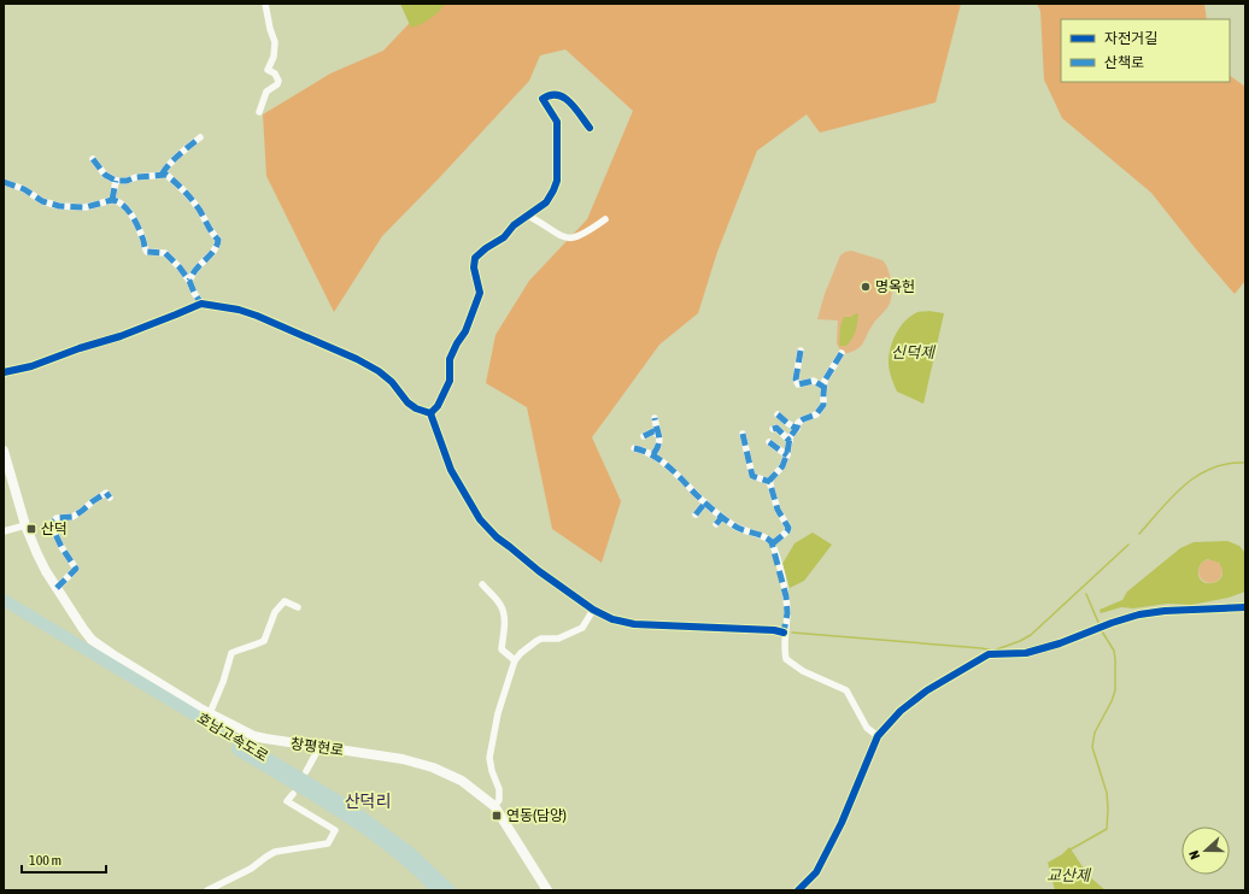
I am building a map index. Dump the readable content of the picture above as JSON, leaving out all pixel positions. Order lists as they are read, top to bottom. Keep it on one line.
{"streets":{"highway":["호남고속도로"],"main road":["창평현로"]},"districts":["산덕리"],"water":["신덕제","교산제"],"places":{"other":["명옥헌"],"transit":["산덕","연동(담양)"]},"legend":["자전거길","산책로"],"scale_bar":"100 m","north":"left"}
